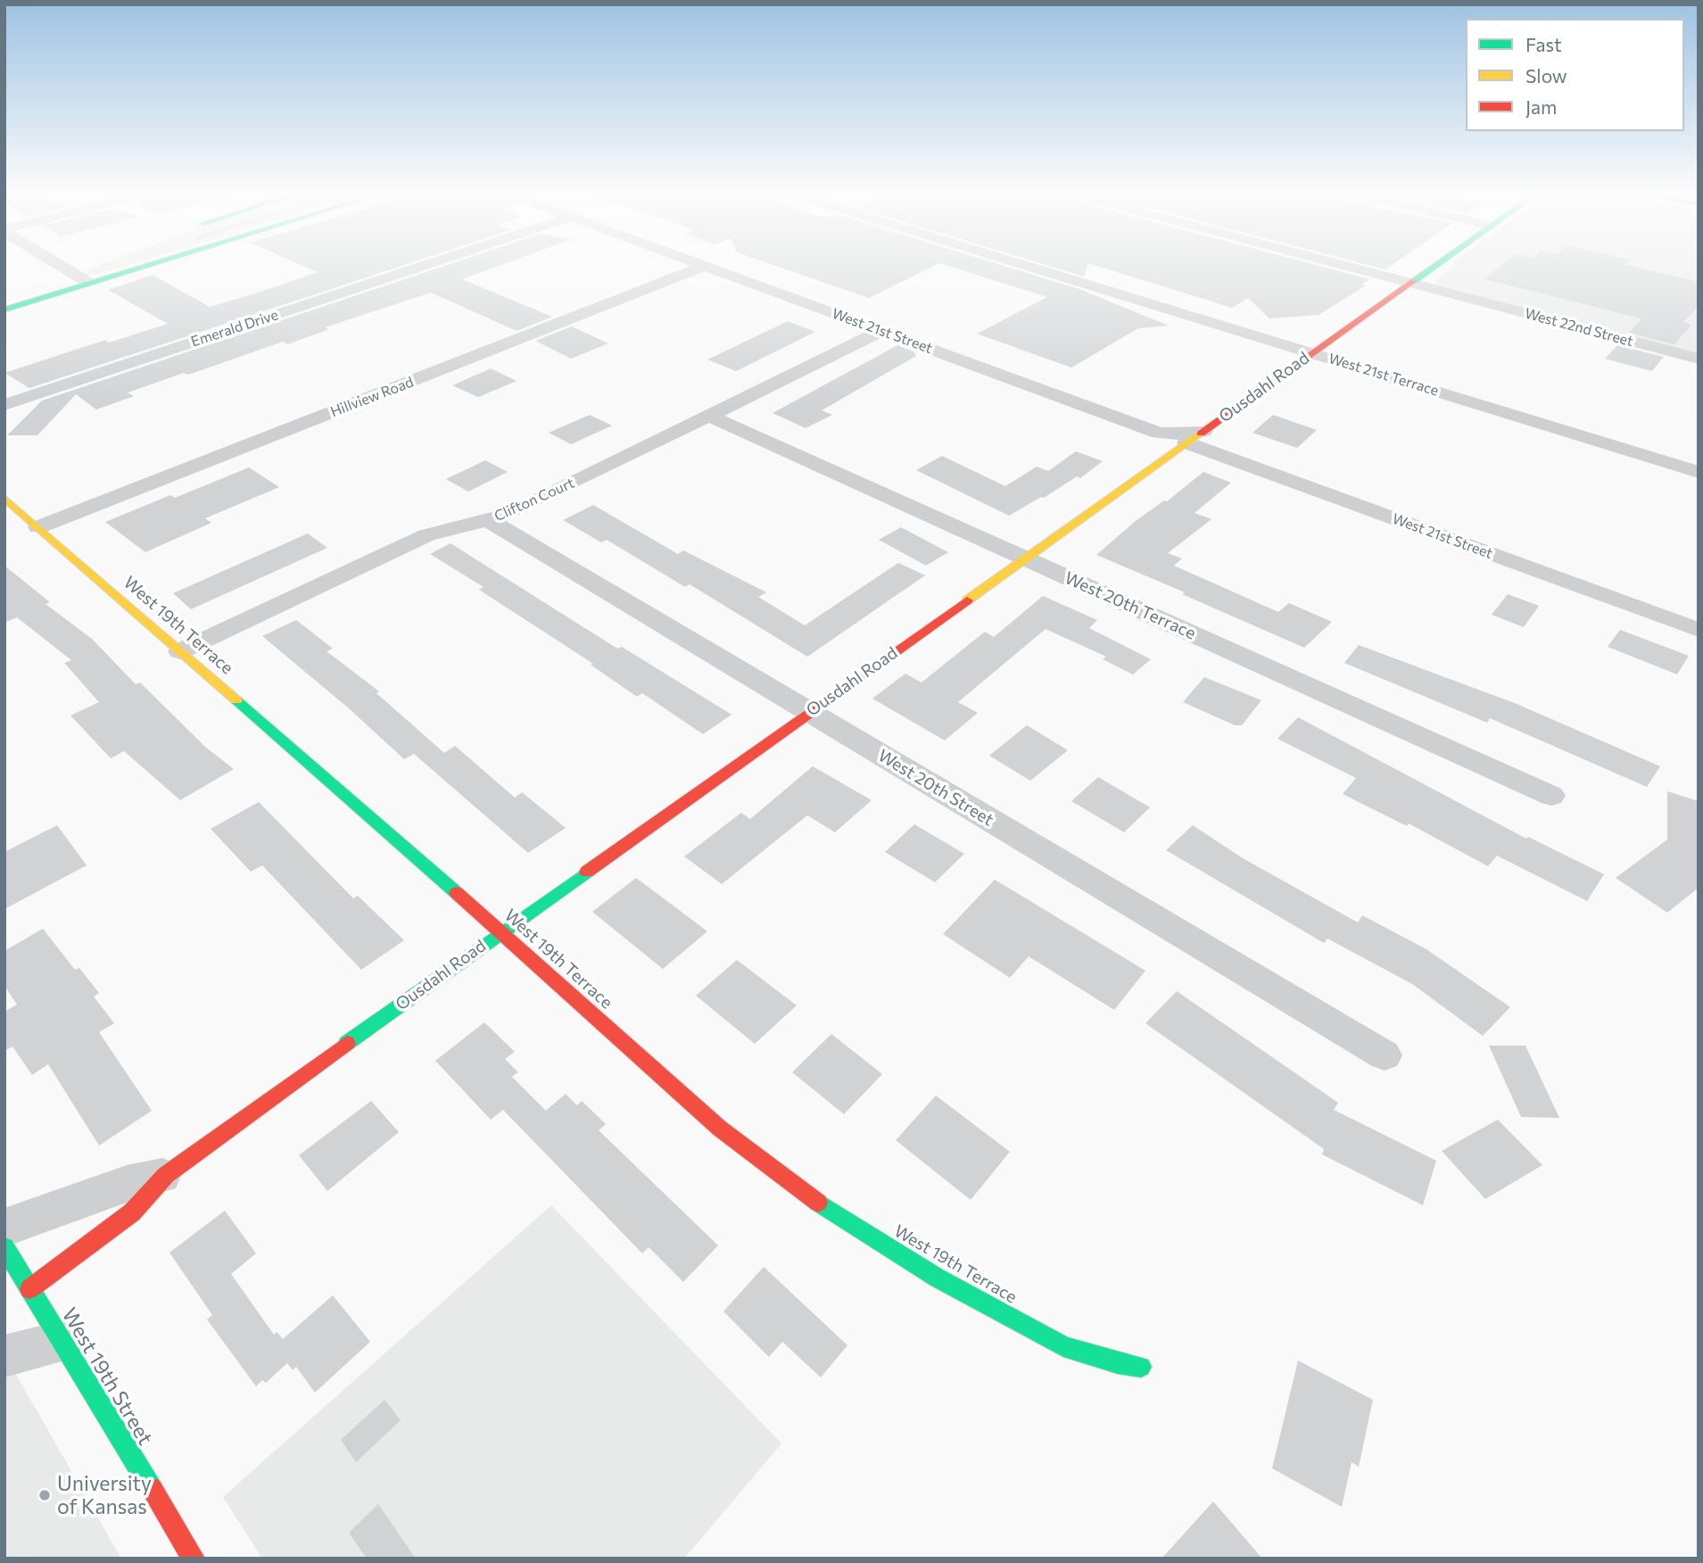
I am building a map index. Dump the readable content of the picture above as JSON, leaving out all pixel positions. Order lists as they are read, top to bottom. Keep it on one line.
{"streets":{"street":["West 22nd Street","Emerald Drive","West 21st Street","West 21st Terrace","Ousdahl Road","Hillview Road","Clifton Court","West 20th Terrace","West 19th Terrace","West 20th Street","West 19th Street"]},"crossings":[["West 22nd Street","Ousdahl Road"],["West 21st Street","Ousdahl Road"],["West 21st Street","Hillview Road"],["West 21st Street","Clifton Court"],["West 21st Terrace","Ousdahl Road"],["Ousdahl Road","West 20th Terrace"],["Ousdahl Road","West 19th Terrace"],["Ousdahl Road","West 20th Street"],["Ousdahl Road","West 19th Street"],["Hillview Road","West 19th Terrace"],["Clifton Court","West 20th Terrace"],["Clifton Court","West 19th Terrace"],["Clifton Court","West 20th Street"]],"places":["University of Kansas"],"legend":["Fast","Slow","Jam"]}
